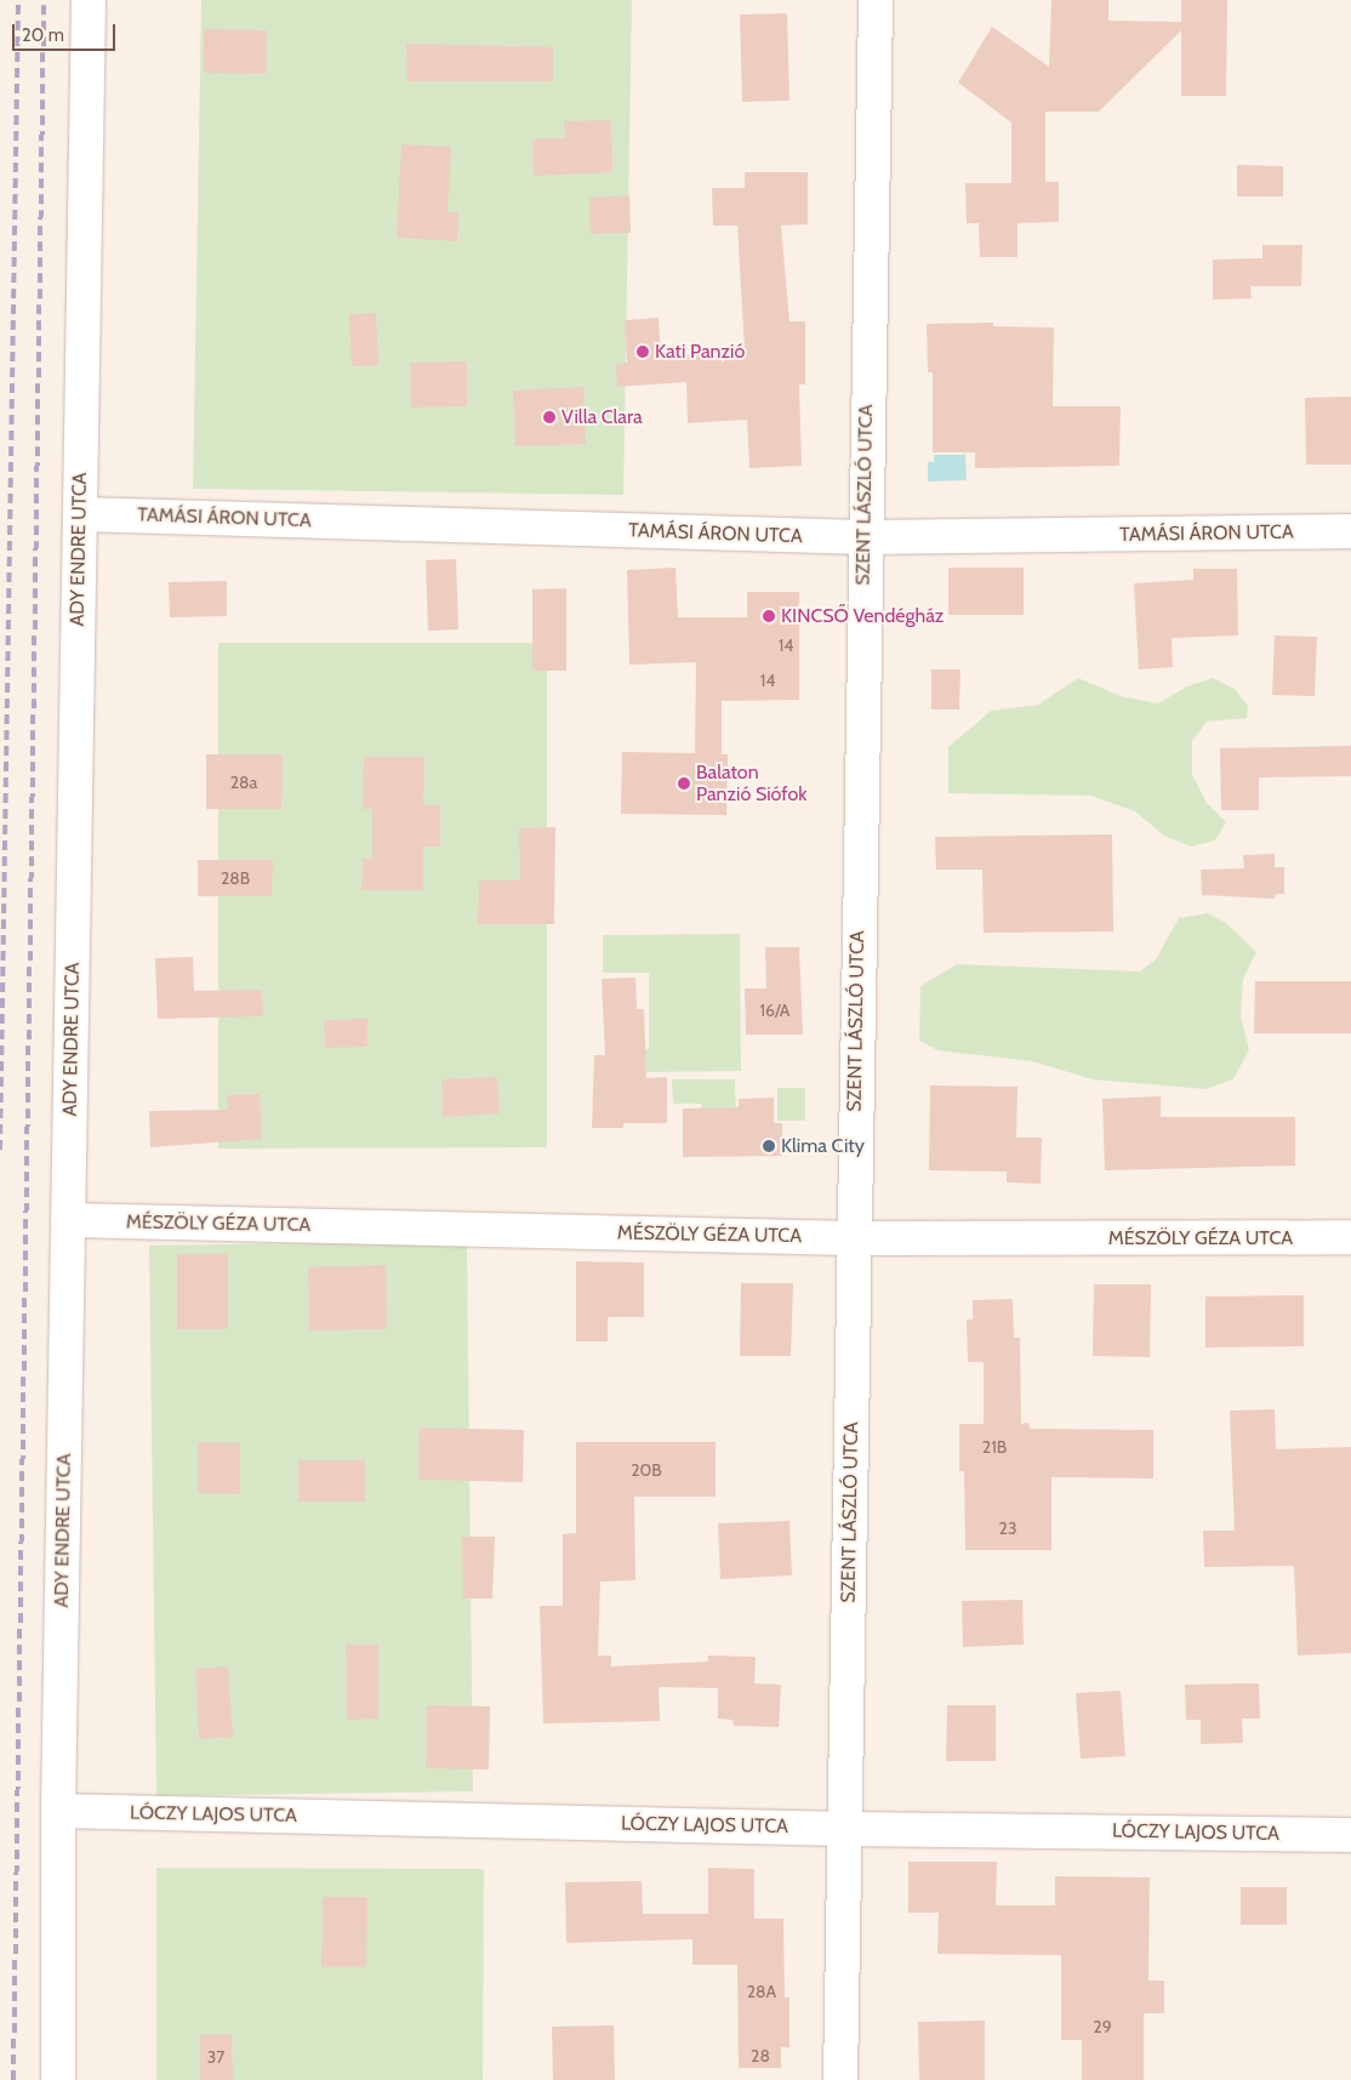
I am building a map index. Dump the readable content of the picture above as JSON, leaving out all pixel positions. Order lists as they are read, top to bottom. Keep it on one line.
{"streets":{"street":["SZENT LÁSZLÓ UTCA","TAMÁSI ÁRON UTCA","ADY ENDRE UTCA","MÉSZÖLY GÉZA UTCA","LÓCZY LAJOS UTCA"]},"crossings":[["SZENT LÁSZLÓ UTCA","TAMÁSI ÁRON UTCA"],["SZENT LÁSZLÓ UTCA","MÉSZÖLY GÉZA UTCA"],["SZENT LÁSZLÓ UTCA","LÓCZY LAJOS UTCA"],["TAMÁSI ÁRON UTCA","ADY ENDRE UTCA"],["ADY ENDRE UTCA","MÉSZÖLY GÉZA UTCA"],["ADY ENDRE UTCA","LÓCZY LAJOS UTCA"]],"places":["Kati Panzió","Villa Clara","KINCSŐ Vendégház","Balaton Panzió Siófok","Klima City"],"house_numbers":["14","14","28a","28B","16/A","21B","20B","23","28A","29","28","37"],"scale_bar":"20 m"}
